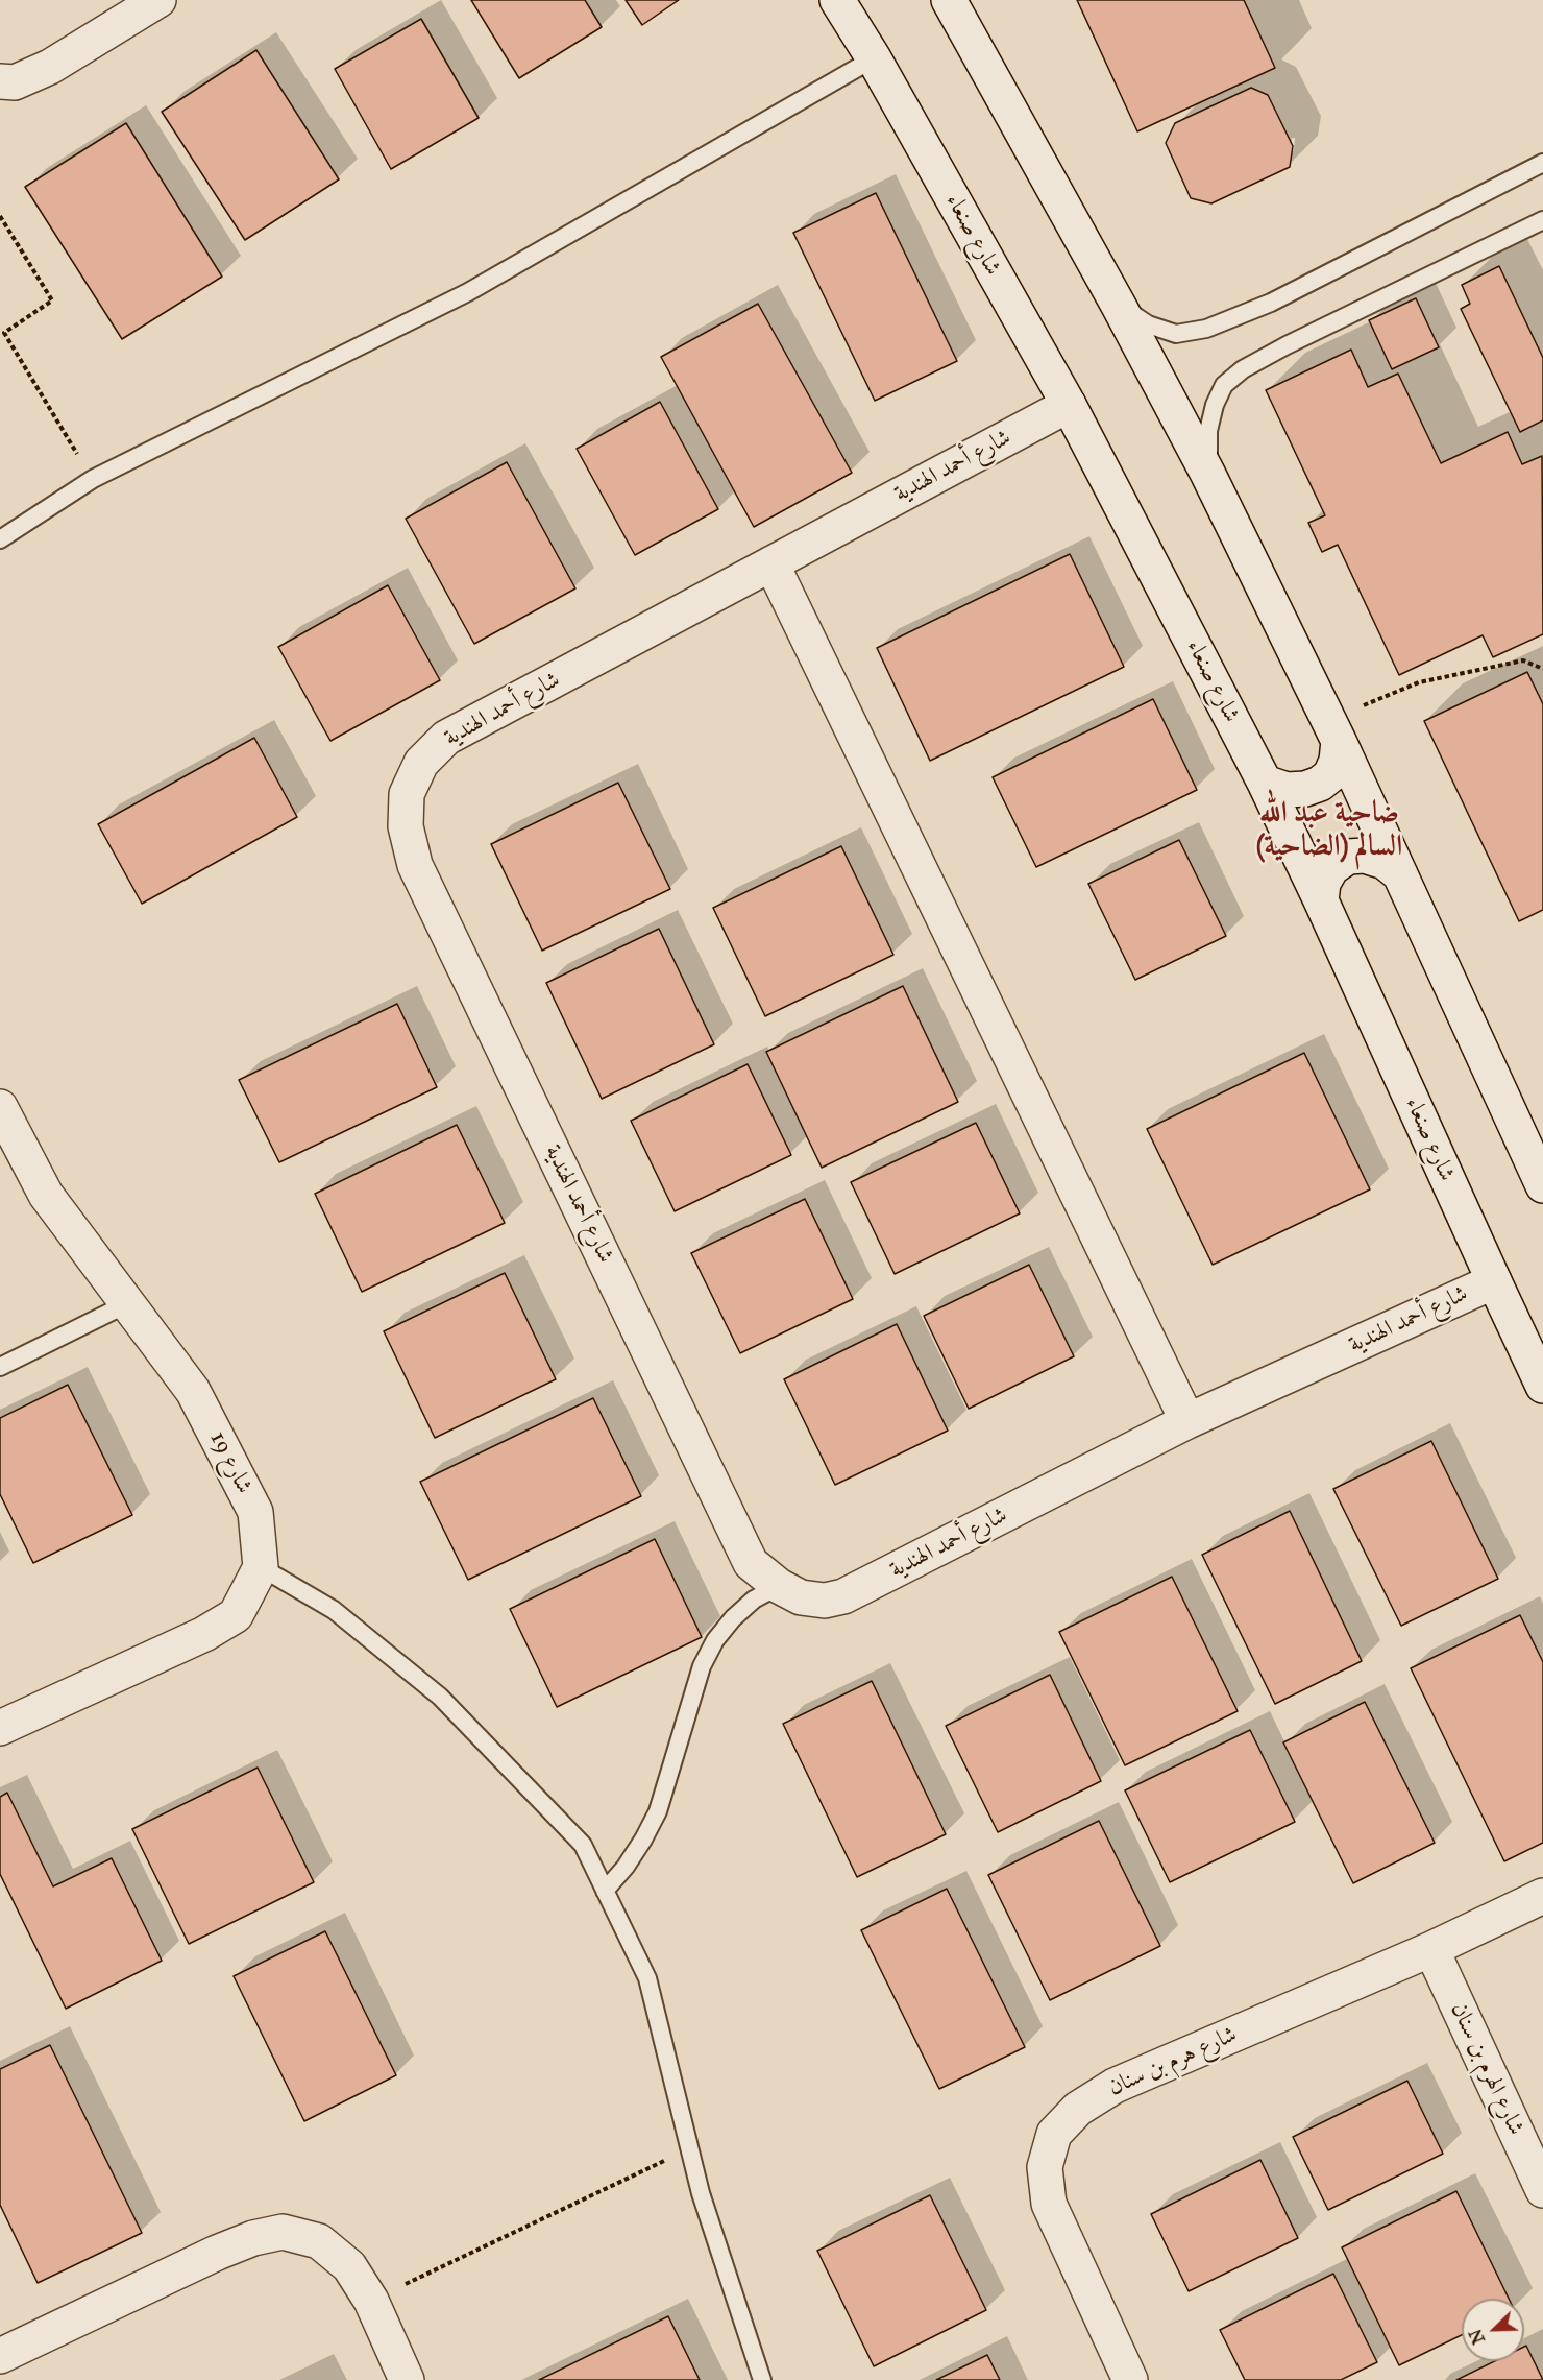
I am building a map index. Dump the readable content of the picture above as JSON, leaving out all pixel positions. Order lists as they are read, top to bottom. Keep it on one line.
{"streets":{"street":["شارع صنعاء","شارع أحمد الهندية","شارع 19","شارع هرم بن سنان","شارع الهرم بن سنان"]},"crossings":[["شارع صنعاء","شارع أحمد الهندية"],["شارع هرم بن سنان","شارع الهرم بن سنان"]],"districts":["ضاحية عبد الله السالم (الضاحية)"],"north":"bottom left"}
